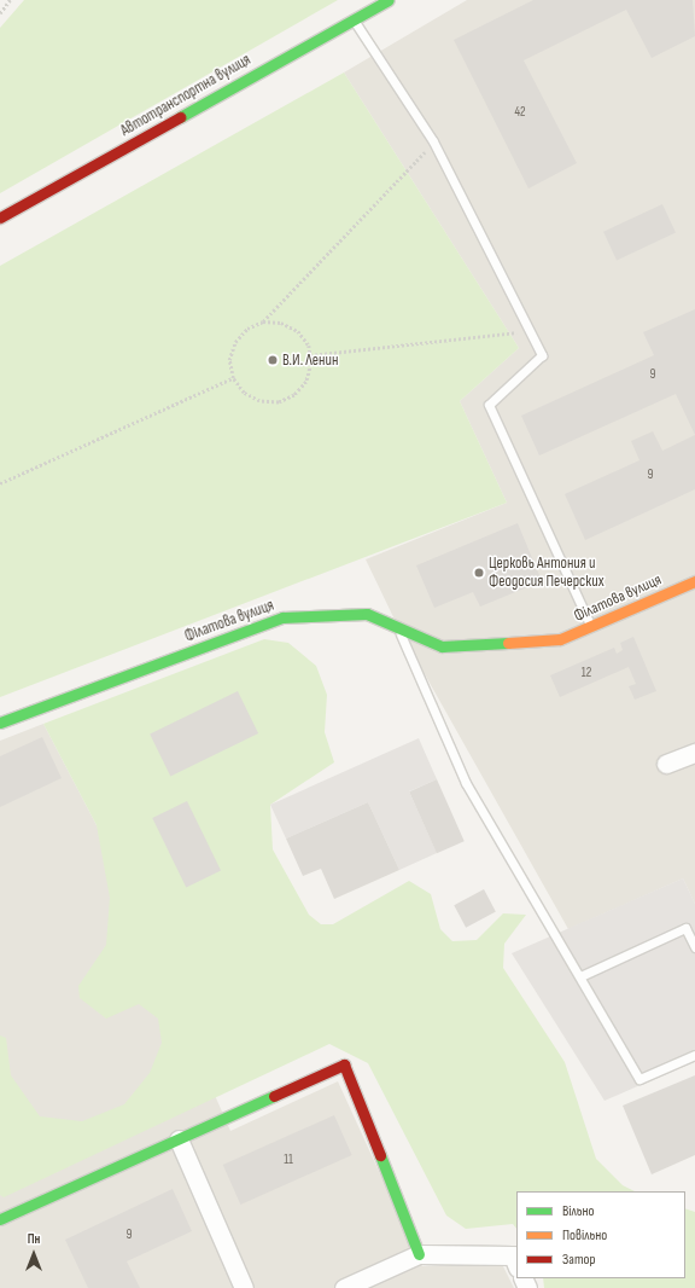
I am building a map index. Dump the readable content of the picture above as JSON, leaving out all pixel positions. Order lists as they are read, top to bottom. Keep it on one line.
{"streets":{"street":["Автотранспортна вулиця","Філатова вулиця"]},"places":["В.И. Ленин","Церковь Антония и Феодосия Печерских"],"house_numbers":["42","9","9","12","11","9"],"legend":["Вільно","Повільно","Затор"],"north":"top"}
